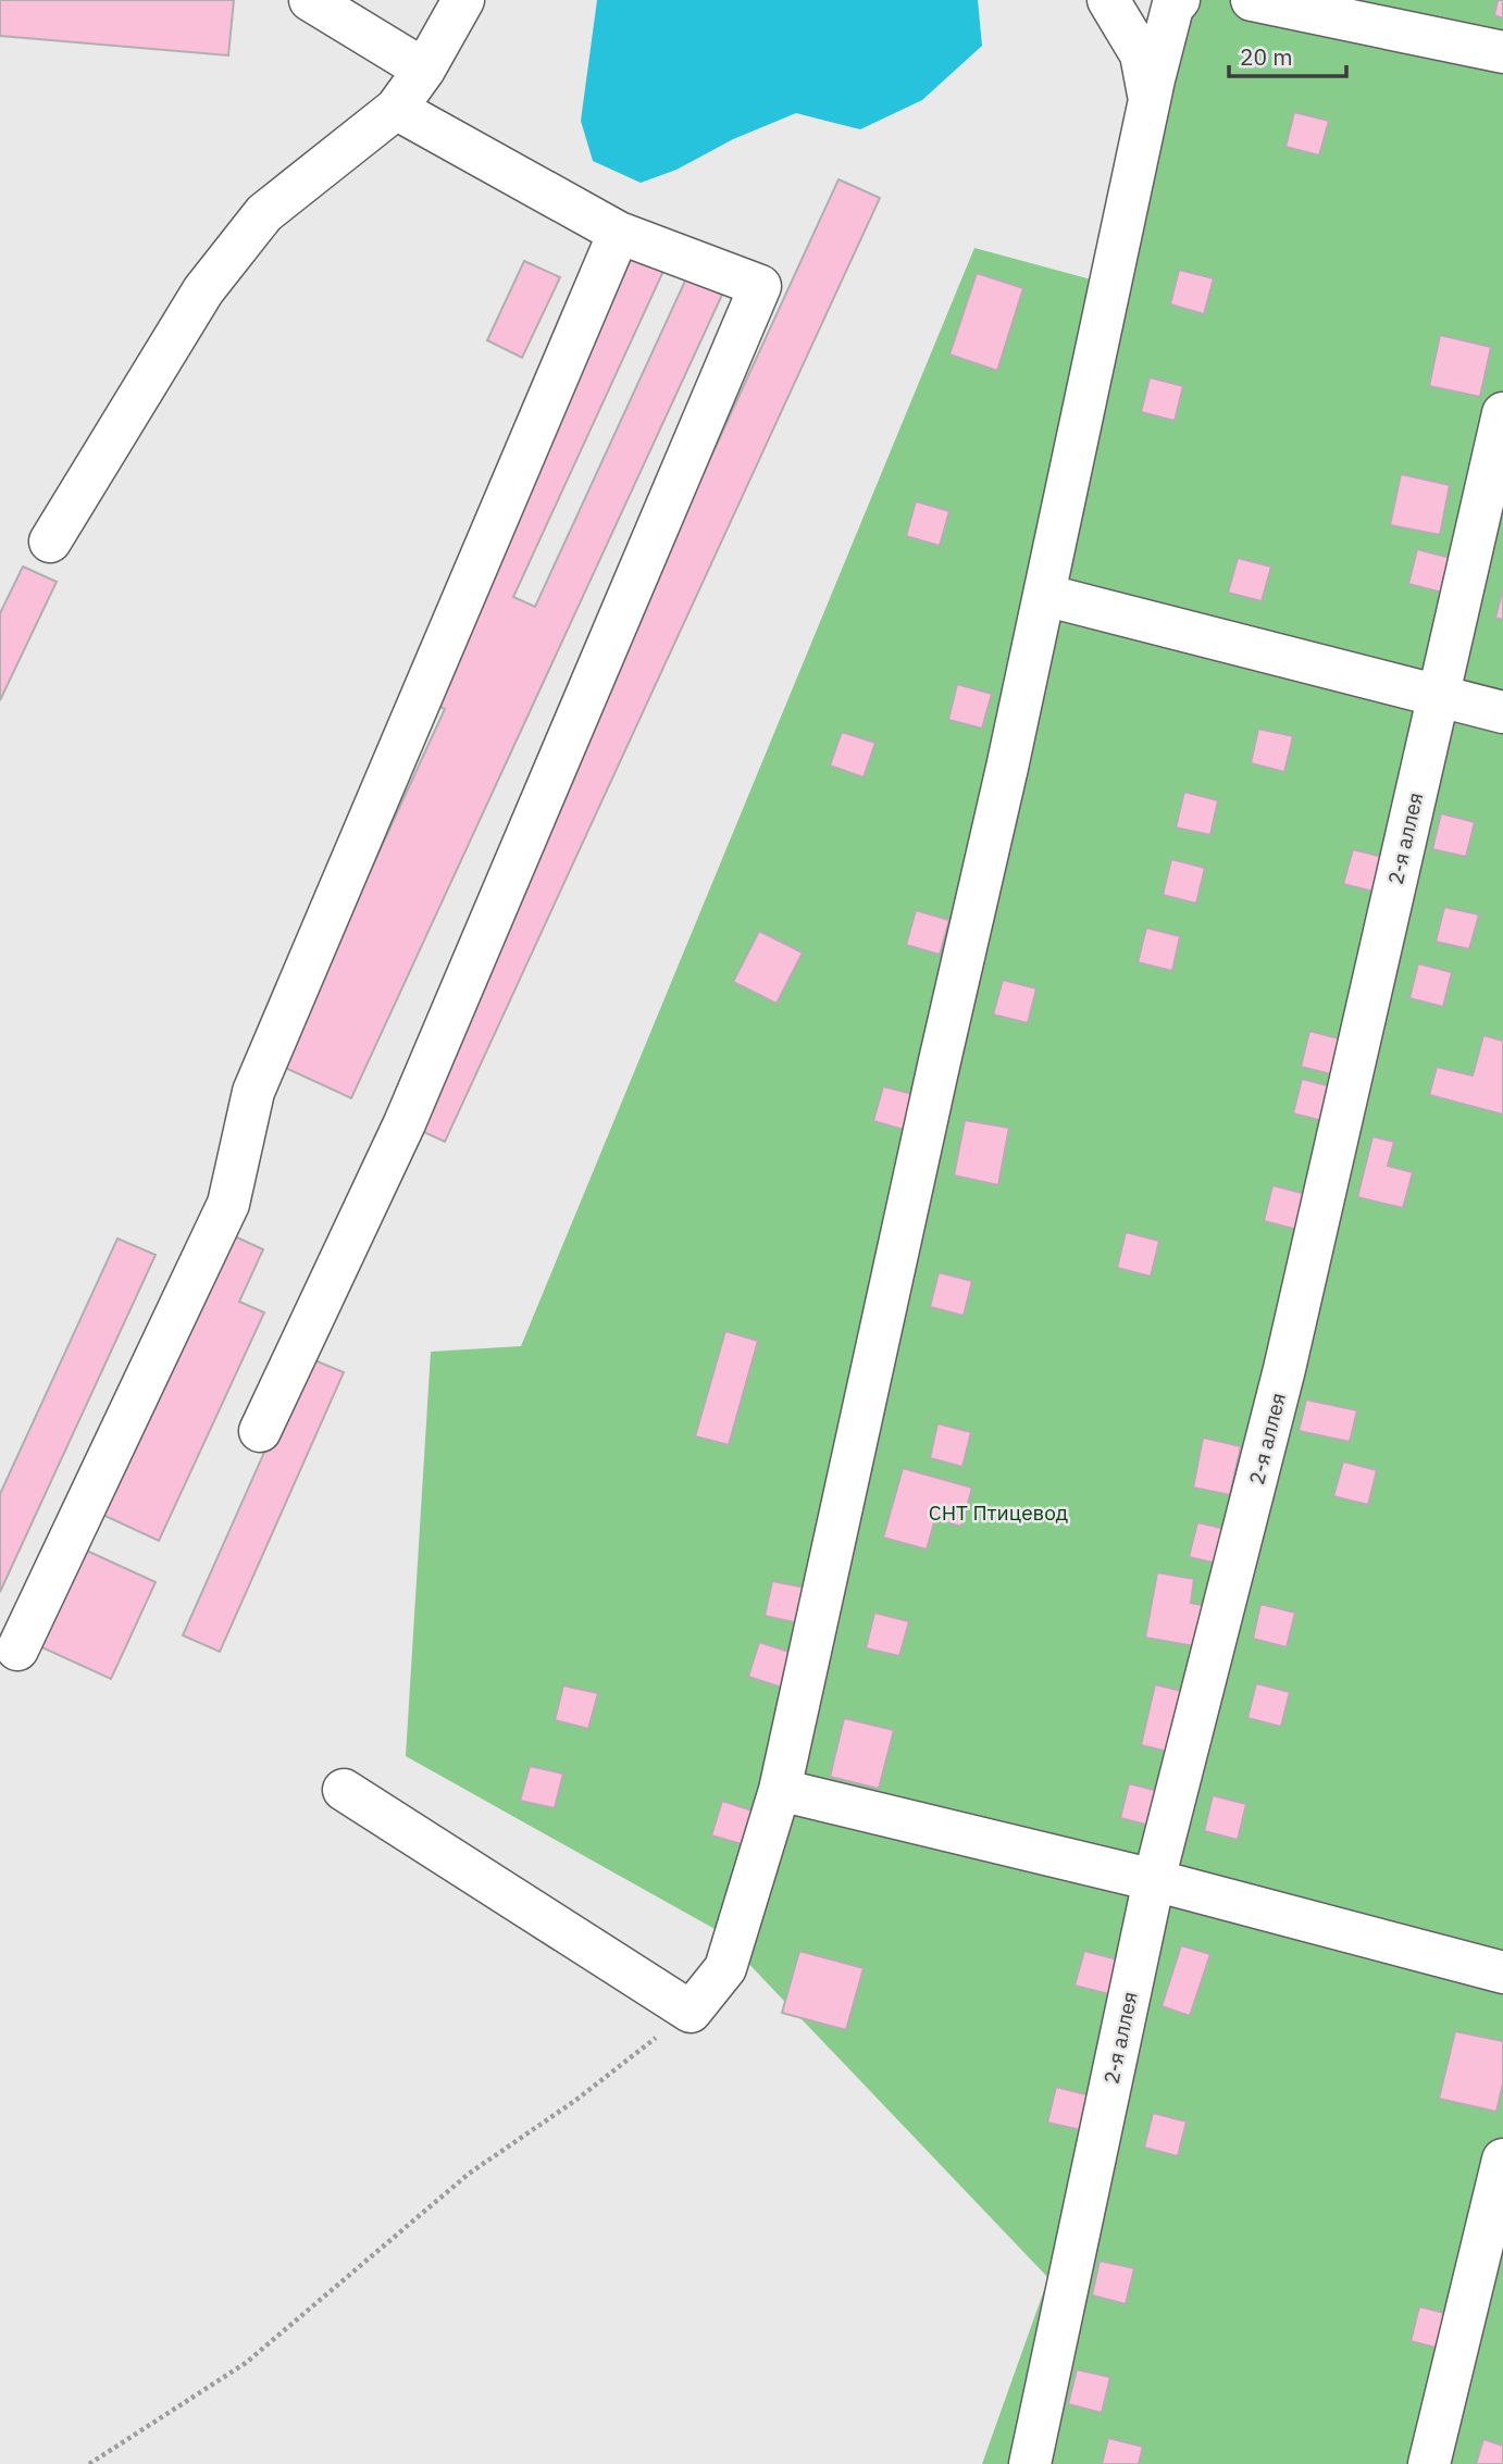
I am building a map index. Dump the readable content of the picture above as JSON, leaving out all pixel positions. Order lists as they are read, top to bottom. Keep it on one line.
{"streets":{"street":["2-я аллея"]},"parks":["СНТ Птицевод"],"scale_bar":"20 m"}
